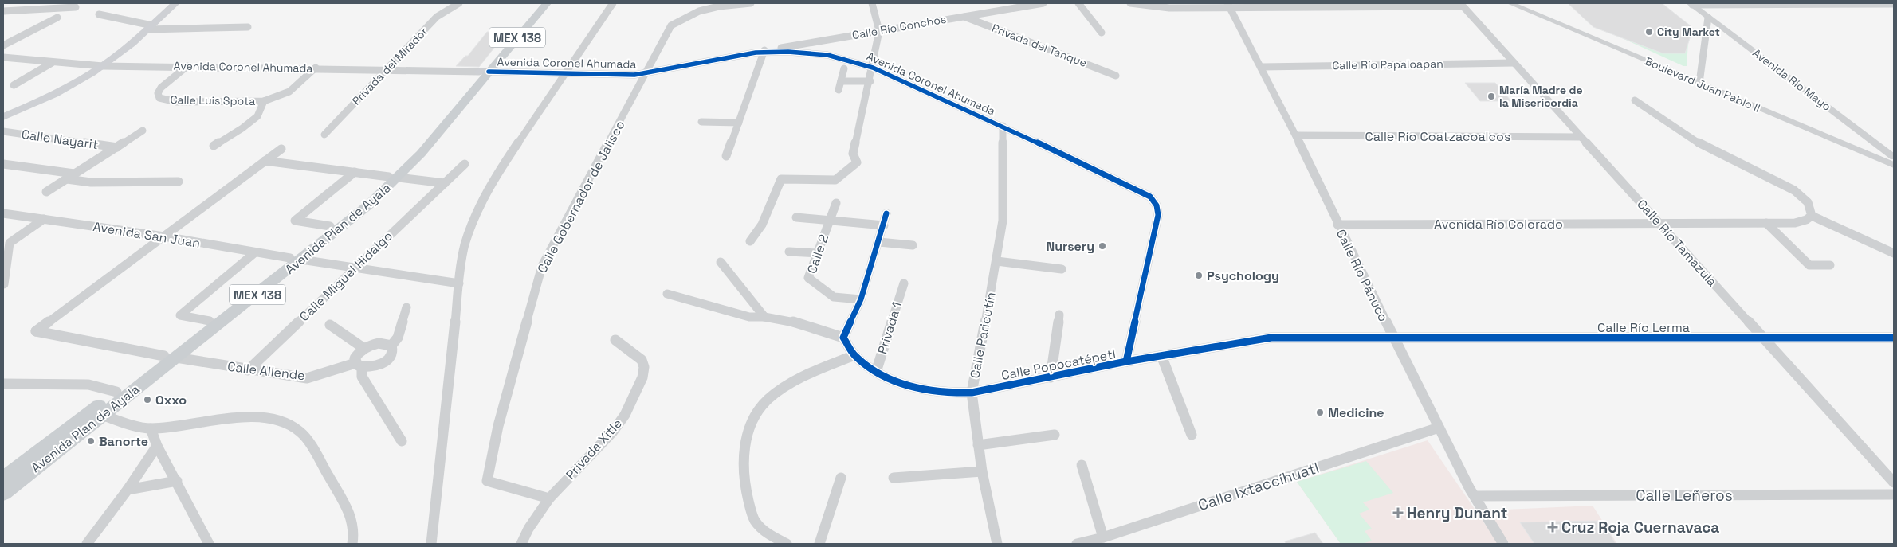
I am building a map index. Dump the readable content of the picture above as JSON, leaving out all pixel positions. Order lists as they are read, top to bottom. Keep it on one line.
{"streets":{"main road":["MEX 138","Avenida Plan de Ayala"],"street":["Calle Río Conchos","Privada del Tanque","Avenida Coronel Ahumada","Calle Río Papaloapan","Privada del Mirador","Avenida Río Mayo","Boulevard Juan Pablo II","Calle Luis Spota","Calle Río Coatzacoalcos","Calle Nayarit","Calle Gobernador de Jalisco","Avenida Río Colorado","Avenida San Juan","Calle Río Tamazula","Calle 2","Calle Río Pánuco","Calle Miguel Hidalgo","Calle Río Lerma","Privada 1","Calle Paricutín","Calle Popocatépetl","Calle Allende","Privada Xitle","Calle Ixtaccíhuatl","Calle Leñeros"]},"crossings":[["Calle Río Conchos","Privada del Tanque"],["Calle Río Conchos","Avenida Coronel Ahumada"],["Avenida Coronel Ahumada","Privada del Mirador"],["Avenida Coronel Ahumada","Calle Luis Spota"],["Avenida Coronel Ahumada","Calle Gobernador de Jalisco"],["Avenida Coronel Ahumada","Avenida Plan de Ayala"],["Avenida Coronel Ahumada","Calle Paricutín"],["Avenida Coronel Ahumada","Calle Popocatépetl"],["Calle Río Papaloapan","Calle Río Tamazula"],["Calle Río Papaloapan","Calle Río Pánuco"],["Avenida Río Mayo","Boulevard Juan Pablo II"],["Calle Río Coatzacoalcos","Calle Río Tamazula"],["Calle Río Coatzacoalcos","Calle Río Pánuco"],["Calle Gobernador de Jalisco","Privada Xitle"],["Avenida Río Colorado","Calle Río Tamazula"],["Avenida Río Colorado","Calle Río Pánuco"],["Avenida Plan de Ayala","Avenida San Juan"],["Avenida Plan de Ayala","Calle Allende"],["Avenida San Juan","Calle Miguel Hidalgo"],["Avenida San Juan","Calle Allende"],["Calle Río Tamazula","Calle Río Lerma"],["Calle Río Pánuco","Calle Río Lerma"],["Calle Río Pánuco","Calle Popocatépetl"],["Calle Río Pánuco","Calle Ixtaccíhuatl"],["Calle Río Pánuco","Calle Leñeros"],["Calle Miguel Hidalgo","Calle Allende"],["Calle Río Lerma","Calle Popocatépetl"],["Privada 1","Calle Popocatépetl"],["Calle Paricutín","Calle Popocatépetl"]],"places":{"other":["City Market","María Madre de la Misericordia","Nursery","Psychology","Oxxo","Medicine","Banorte"],"health":["Henry Dunant","Cruz Roja Cuernavaca"]}}
